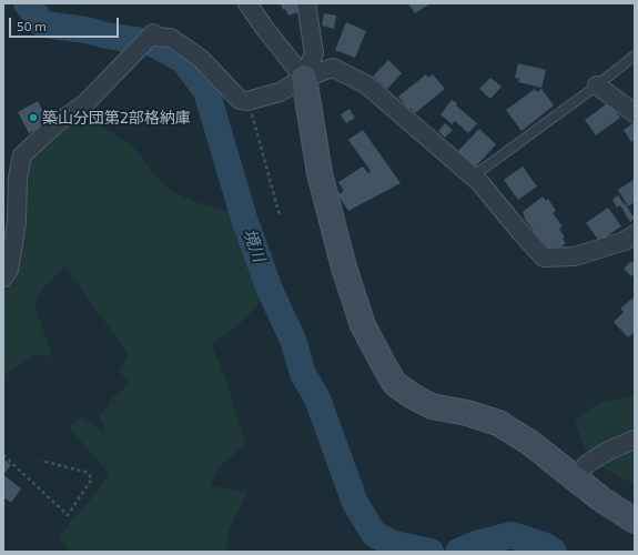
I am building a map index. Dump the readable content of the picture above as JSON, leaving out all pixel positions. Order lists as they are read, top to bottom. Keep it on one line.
{"water":["境川"],"places":["築山分団第2部格納庫"],"scale_bar":"50 m"}
